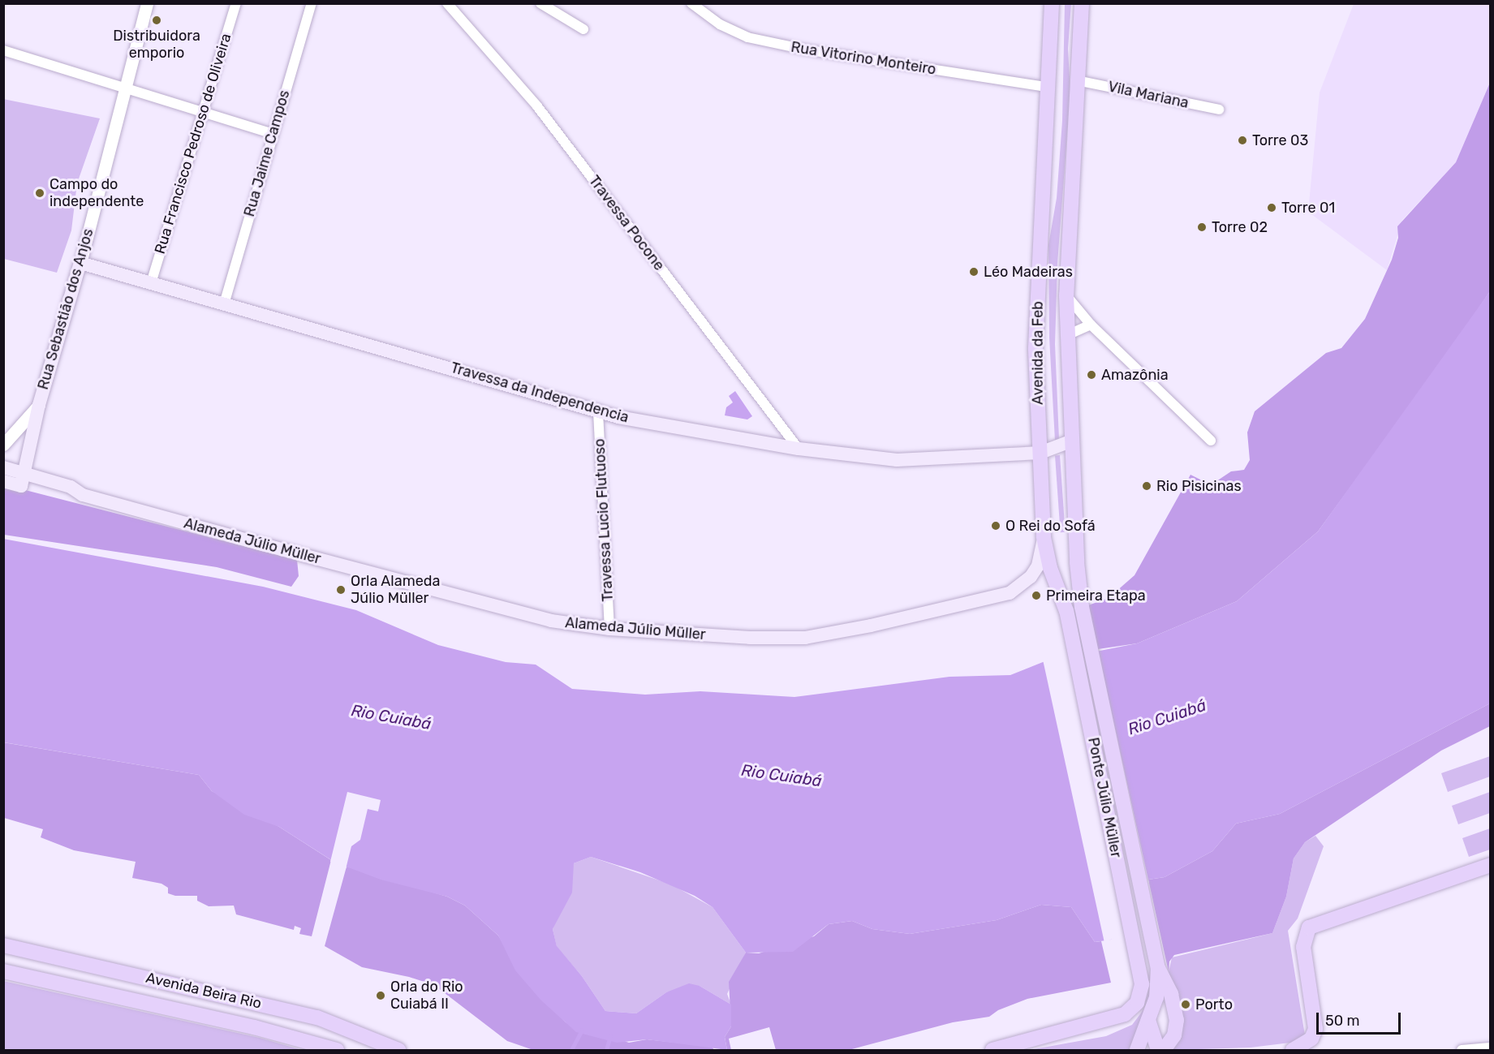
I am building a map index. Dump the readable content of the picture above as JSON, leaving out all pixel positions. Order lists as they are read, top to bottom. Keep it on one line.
{"streets":{"main road":["Rua Sebastião dos Anjos","Avenida da Feb","Travessa da Independencia","Alameda Júlio Müller","Ponte Júlio Müller","Avenida Beira Rio"],"street":["Rua Vitorino Monteiro","Vila Mariana","Rua Francisco Pedroso de Oliveira","Rua Jaime Campos","Travessa Pocone","Travessa Lucio Flutuoso"]},"crossings":[["Rua Vitorino Monteiro","Avenida da Feb"],["Vila Mariana","Avenida da Feb"],["Rua Francisco Pedroso de Oliveira","Travessa da Independencia"],["Rua Jaime Campos","Travessa da Independencia"],["Travessa Pocone","Travessa da Independencia"],["Rua Sebastião dos Anjos","Travessa da Independencia"],["Rua Sebastião dos Anjos","Alameda Júlio Müller"],["Avenida da Feb","Travessa da Independencia"],["Avenida da Feb","Alameda Júlio Müller"],["Avenida da Feb","Ponte Júlio Müller"],["Travessa da Independencia","Travessa Lucio Flutuoso"],["Travessa Lucio Flutuoso","Alameda Júlio Müller"]],"water":["Rio Cuiabá"],"places":["Distribuidora emporio","Torre 03","Campo do independente","Torre 01","Torre 02","Léo Madeiras","Amazônia","Rio Pisicinas","O Rei do Sofá","Orla Alameda Júlio Müller","Primeira Etapa","Orla do Rio Cuiabá II","Porto"],"scale_bar":"50 m"}
